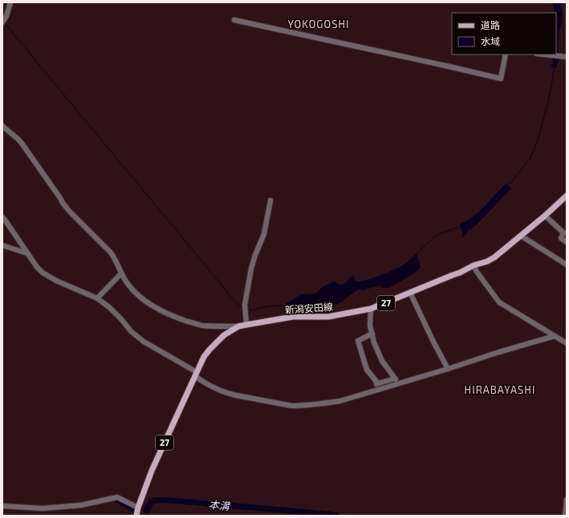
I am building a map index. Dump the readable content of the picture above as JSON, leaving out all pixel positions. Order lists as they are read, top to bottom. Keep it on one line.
{"streets":{"main road":["27","新潟安田線"]},"districts":["YOKOGOSHI","HIRABAYASHI"],"water":["本溝"],"legend":["道路","水域"]}
